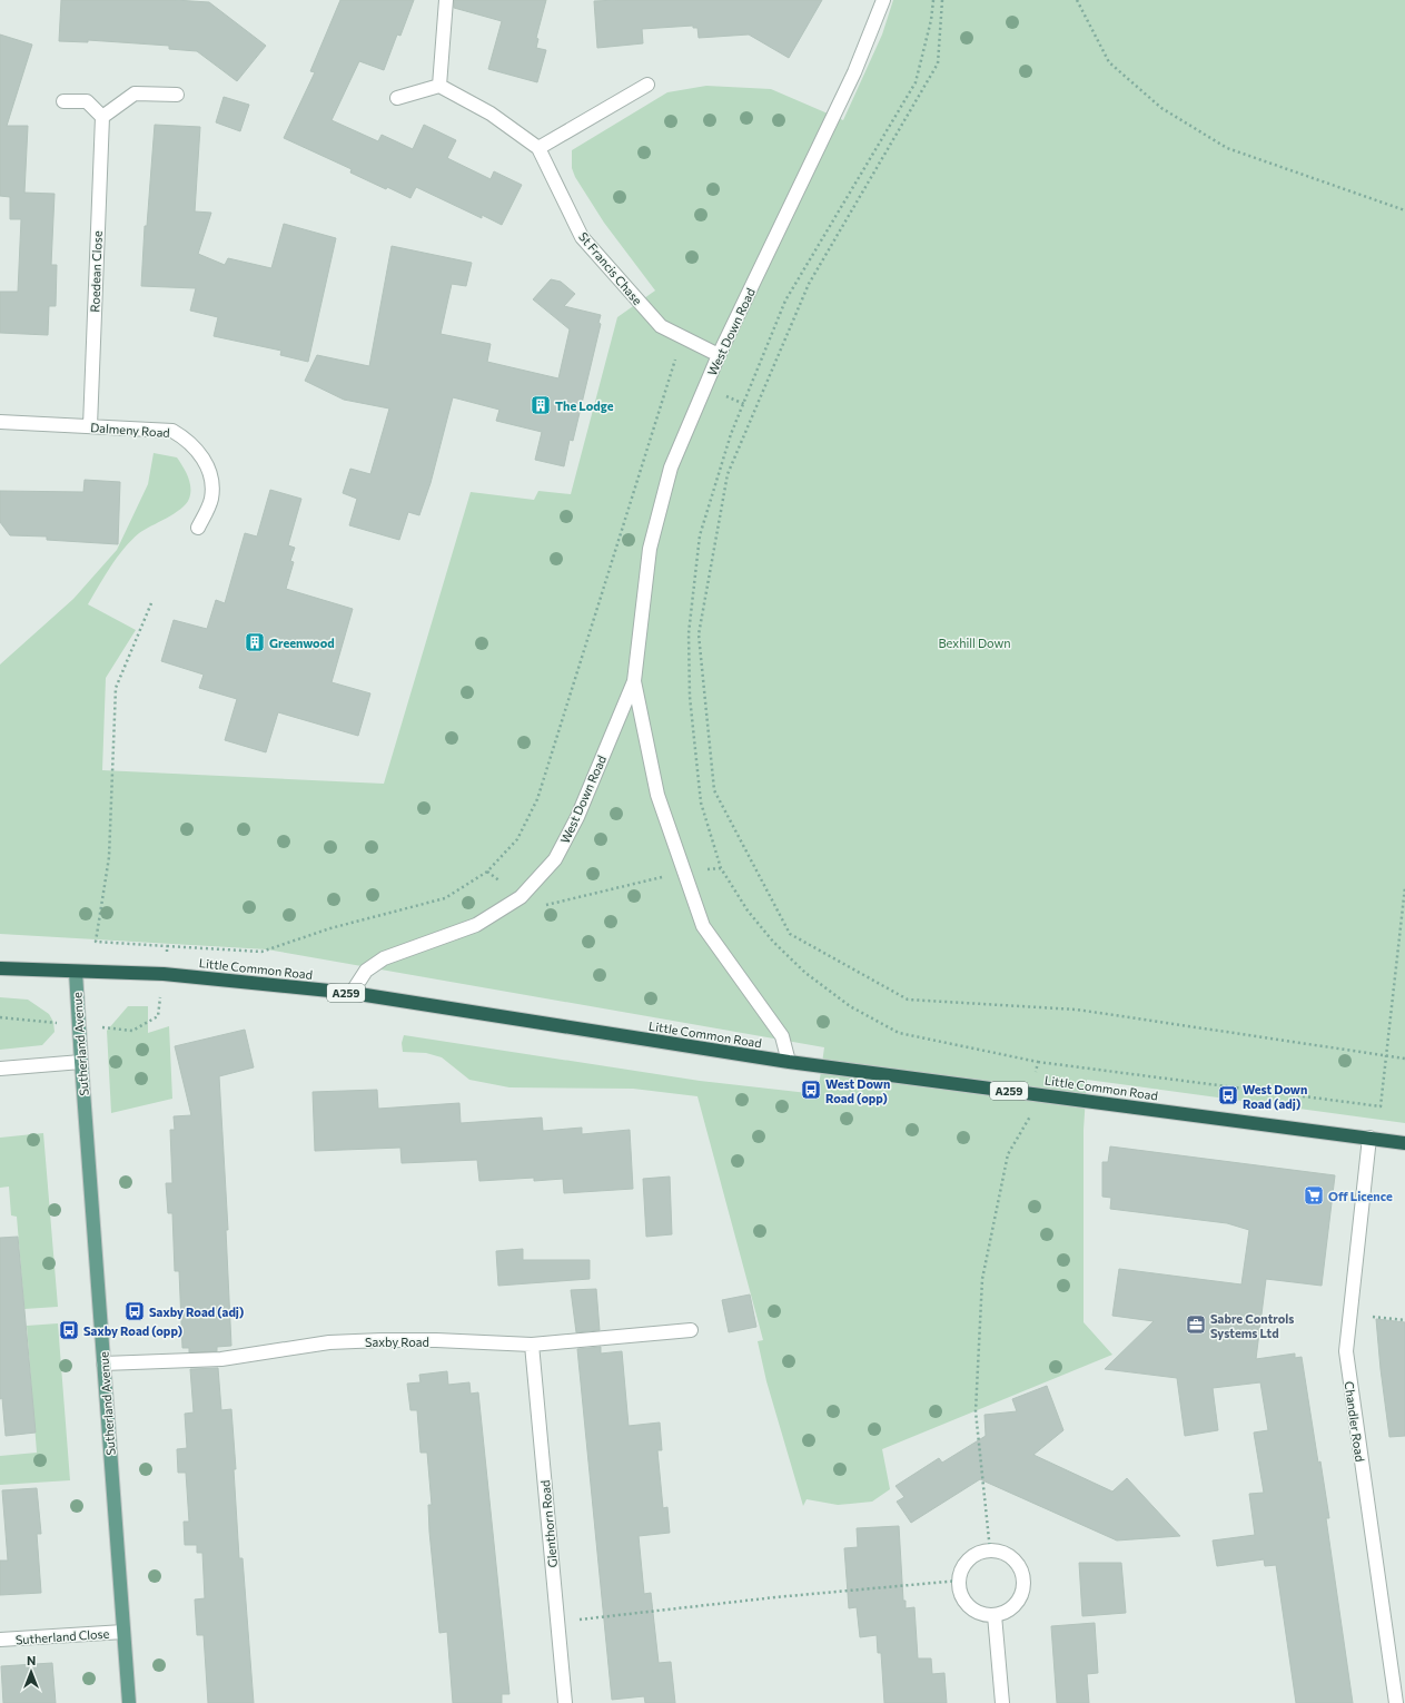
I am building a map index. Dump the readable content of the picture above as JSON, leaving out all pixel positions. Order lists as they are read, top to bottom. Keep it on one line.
{"streets":{"highway":["Little Common Road","A259"],"main road":["Sutherland Avenue"],"street":["St Francis Chase","Roedean Close","West Down Road","Dalmeny Road","Saxby Road","Chandler Road","Glenthorn Road","Sutherland Close"]},"crossings":[["St Francis Chase","West Down Road"],["Roedean Close","Dalmeny Road"],["West Down Road","Little Common Road"],["Little Common Road","Sutherland Avenue"],["Little Common Road","Chandler Road"],["Sutherland Avenue","Saxby Road"],["Sutherland Avenue","Sutherland Close"],["Saxby Road","Glenthorn Road"]],"parks":["Bexhill Down"],"places":{"building":["The Lodge","Greenwood"],"bus stop":["West Down Road (opp)","West Down Road (adj)","Saxby Road (adj)","Saxby Road (opp)"],"supermarket":["Off Licence"],"office":["Sabre Controls Systems Ltd"]},"north":"top"}
